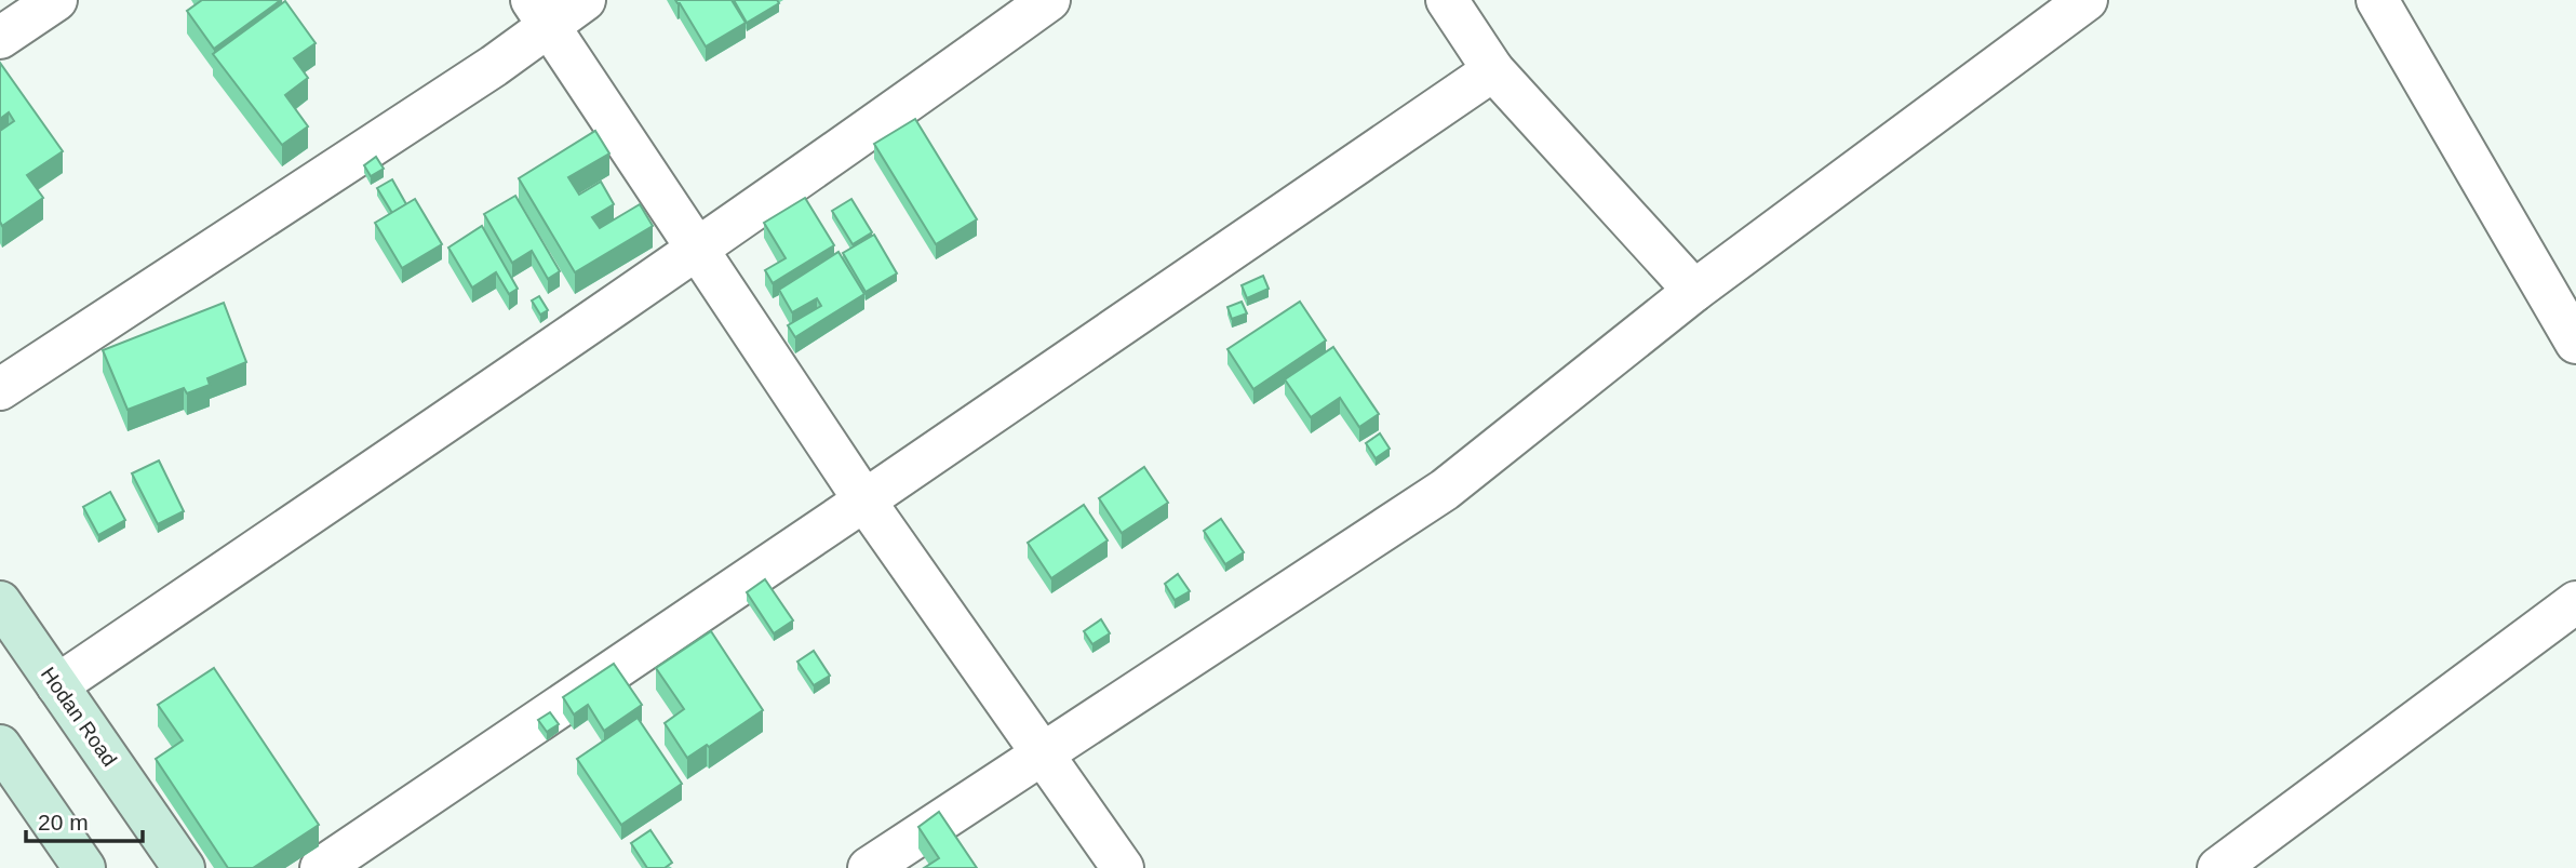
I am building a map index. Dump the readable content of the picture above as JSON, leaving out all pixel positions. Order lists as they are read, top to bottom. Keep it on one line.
{"streets":{"main road":["Hodan Road"]},"scale_bar":"20 m"}
